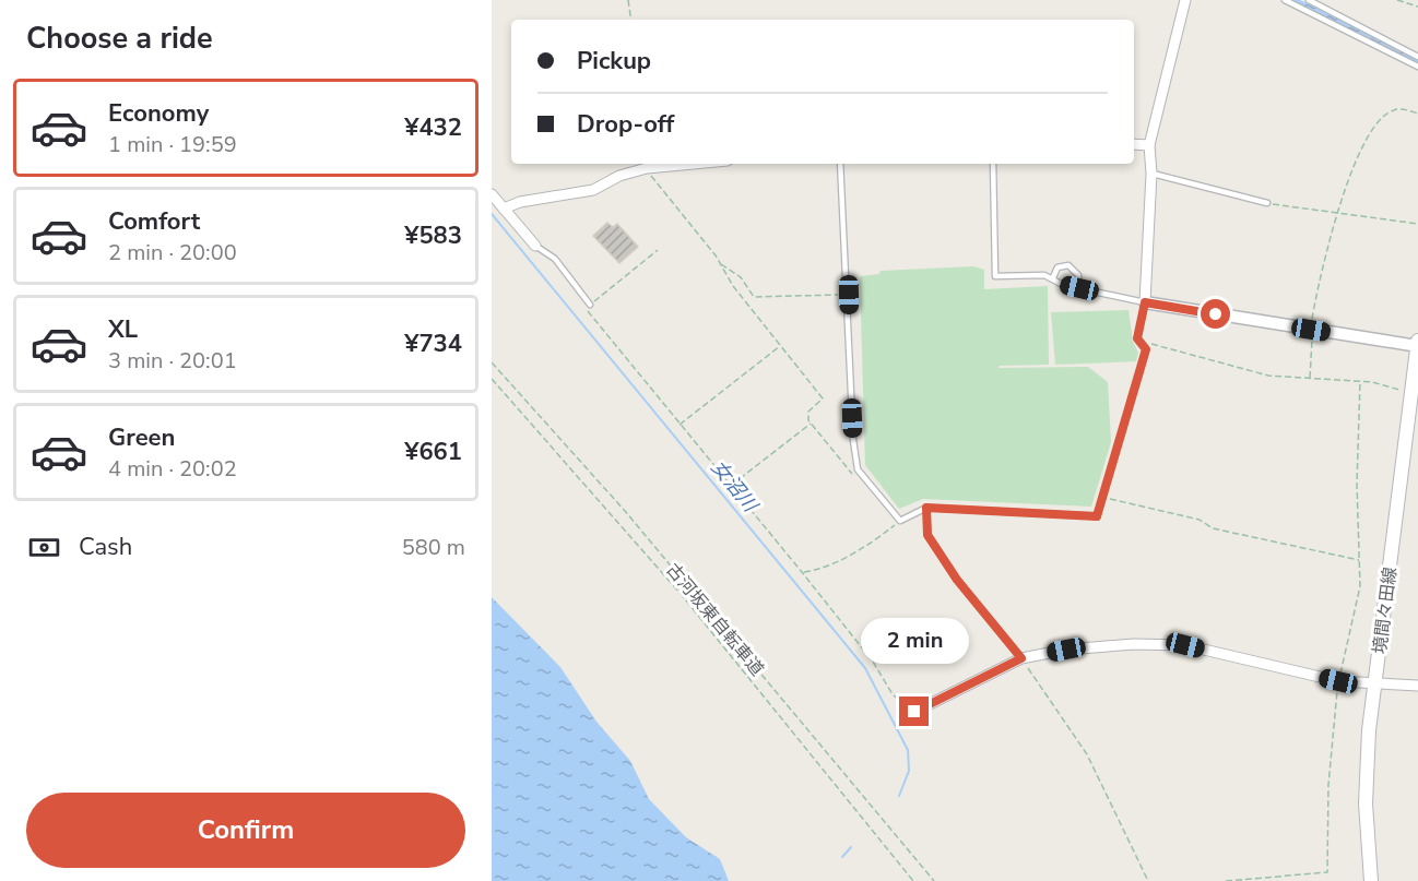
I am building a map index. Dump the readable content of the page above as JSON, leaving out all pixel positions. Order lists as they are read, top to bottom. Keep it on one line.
{"streets":{"main road":["境間々田線"],"path":["古河坂東自転車道"]},"water":["女沼川"],"page":{"heading":"Choose a ride","banner":["Pickup","Drop-off"],"list":[{"name":"Economy","note":"1 min · 19:59","value":"¥432"},{"name":"Comfort","note":"2 min · 20:00","value":"¥583"},{"name":"XL","note":"3 min · 20:01","value":"¥734"},{"name":"Green","note":"4 min · 20:02","value":"¥661"}],"pay":["Cash","580 m"],"bubble":"2 min","buttons":"Confirm"}}
